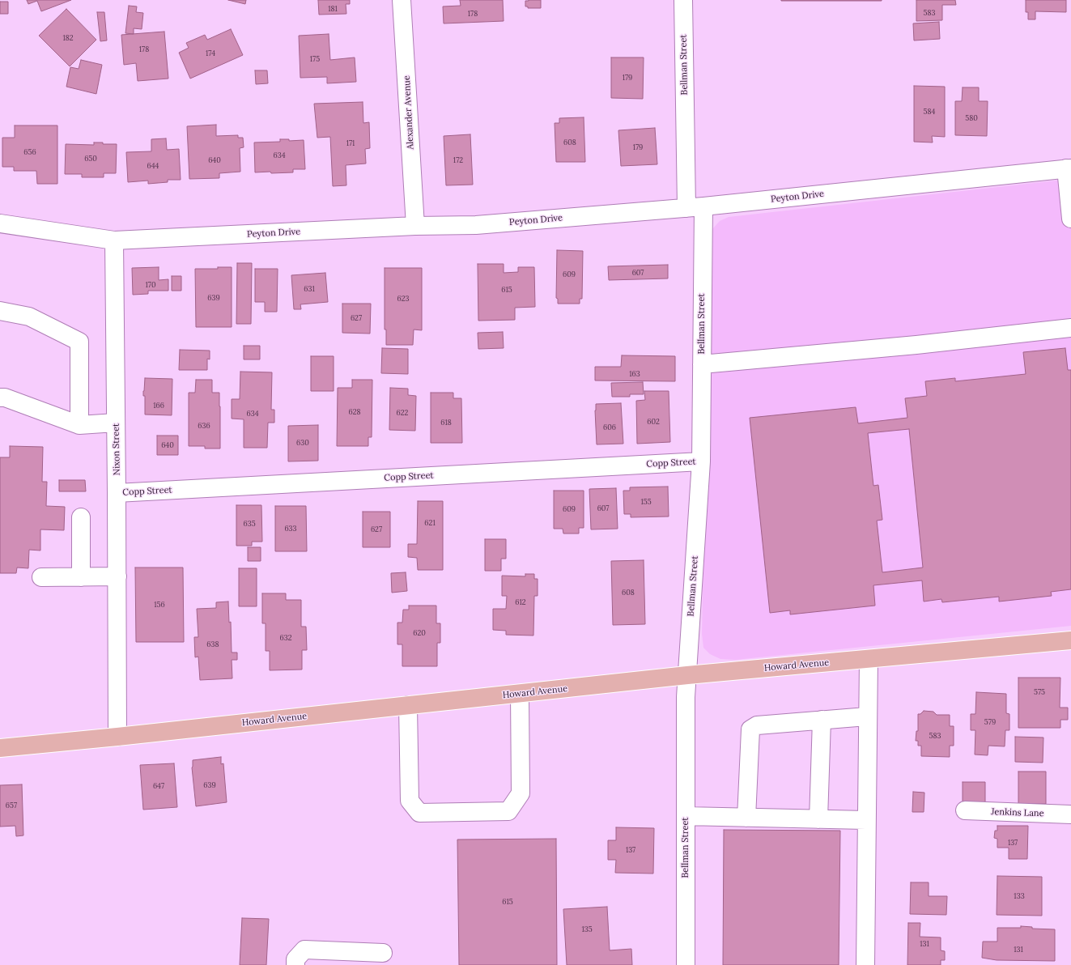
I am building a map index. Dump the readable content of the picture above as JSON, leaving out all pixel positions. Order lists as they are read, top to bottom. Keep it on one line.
{"streets":{"main road":["Howard Avenue"],"street":["Bellman Street","Alexander Avenue","Peyton Drive","Nixon Street","Copp Street","Jenkins Lane"]},"crossings":[["Bellman Street","Peyton Drive"],["Bellman Street","Copp Street"],["Bellman Street","Howard Avenue"],["Alexander Avenue","Peyton Drive"],["Peyton Drive","Nixon Street"],["Nixon Street","Copp Street"],["Nixon Street","Howard Avenue"]],"house_numbers":["181","583","178","182","178","174","175","179","584","580","608","171","179","656","634","650","640","172","644","607","609","170","631","615","639","623","627","163","166","628","622","634","602","618","636","606","630","640","155","607","609","621","635","633","627","608","612","156","620","632","638","575","579","583","639","647","657","137","137","133","615","135","131","131"]}
